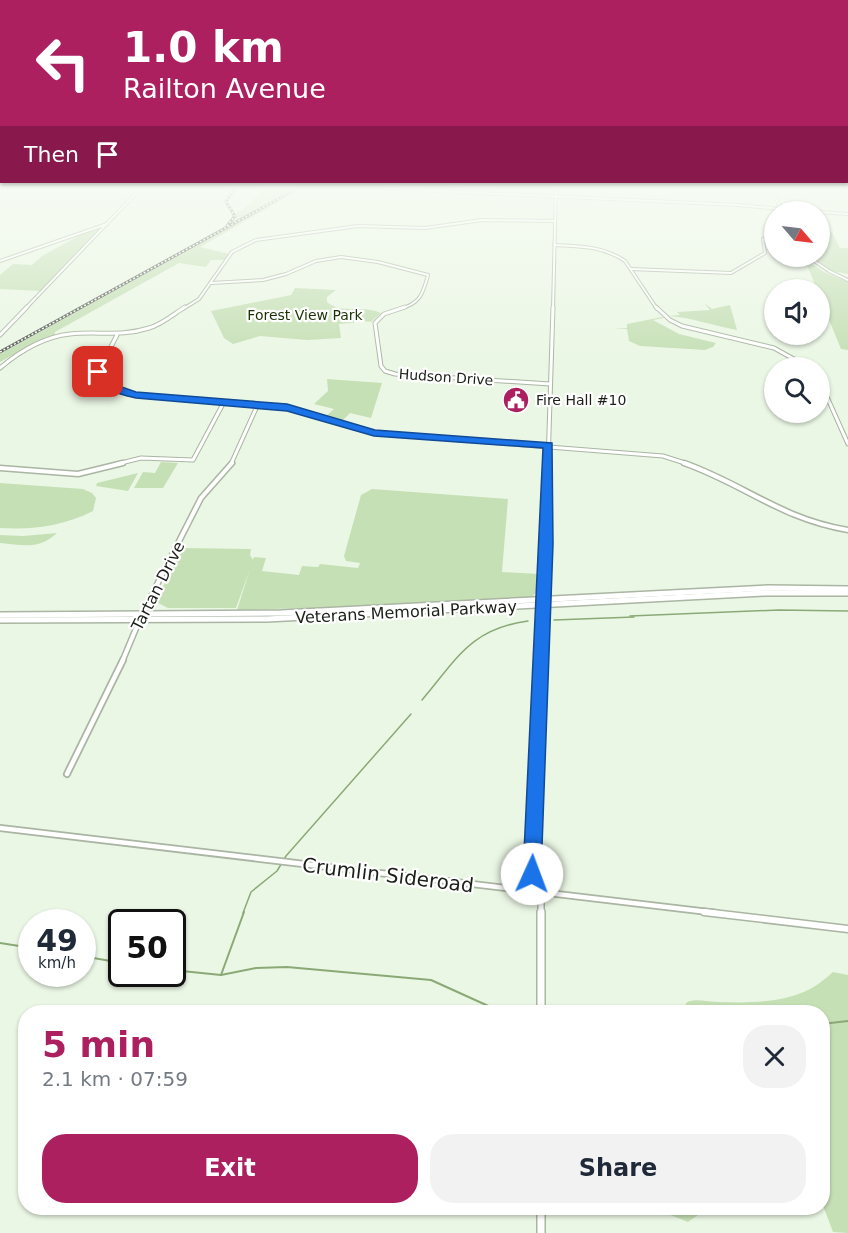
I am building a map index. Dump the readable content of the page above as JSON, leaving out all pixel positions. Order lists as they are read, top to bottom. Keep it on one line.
{"streets":{"highway":["Veterans Memorial Parkway"],"street":["Hudson Drive","Tartan Drive","Crumlin Sideroad"]},"crossings":[["Tartan Drive","Veterans Memorial Parkway"]],"parks":["Forest View Park"],"places":{"public building":["Fire Hall #10"]},"north":"bottom right","page":{"turn":["1.0 km","Railton Avenue"],"then":"Then","speed":"49 km/h","limit":"50","heading":["5 min","2.1 km · 07:59"],"buttons":["Exit","Share"]}}
